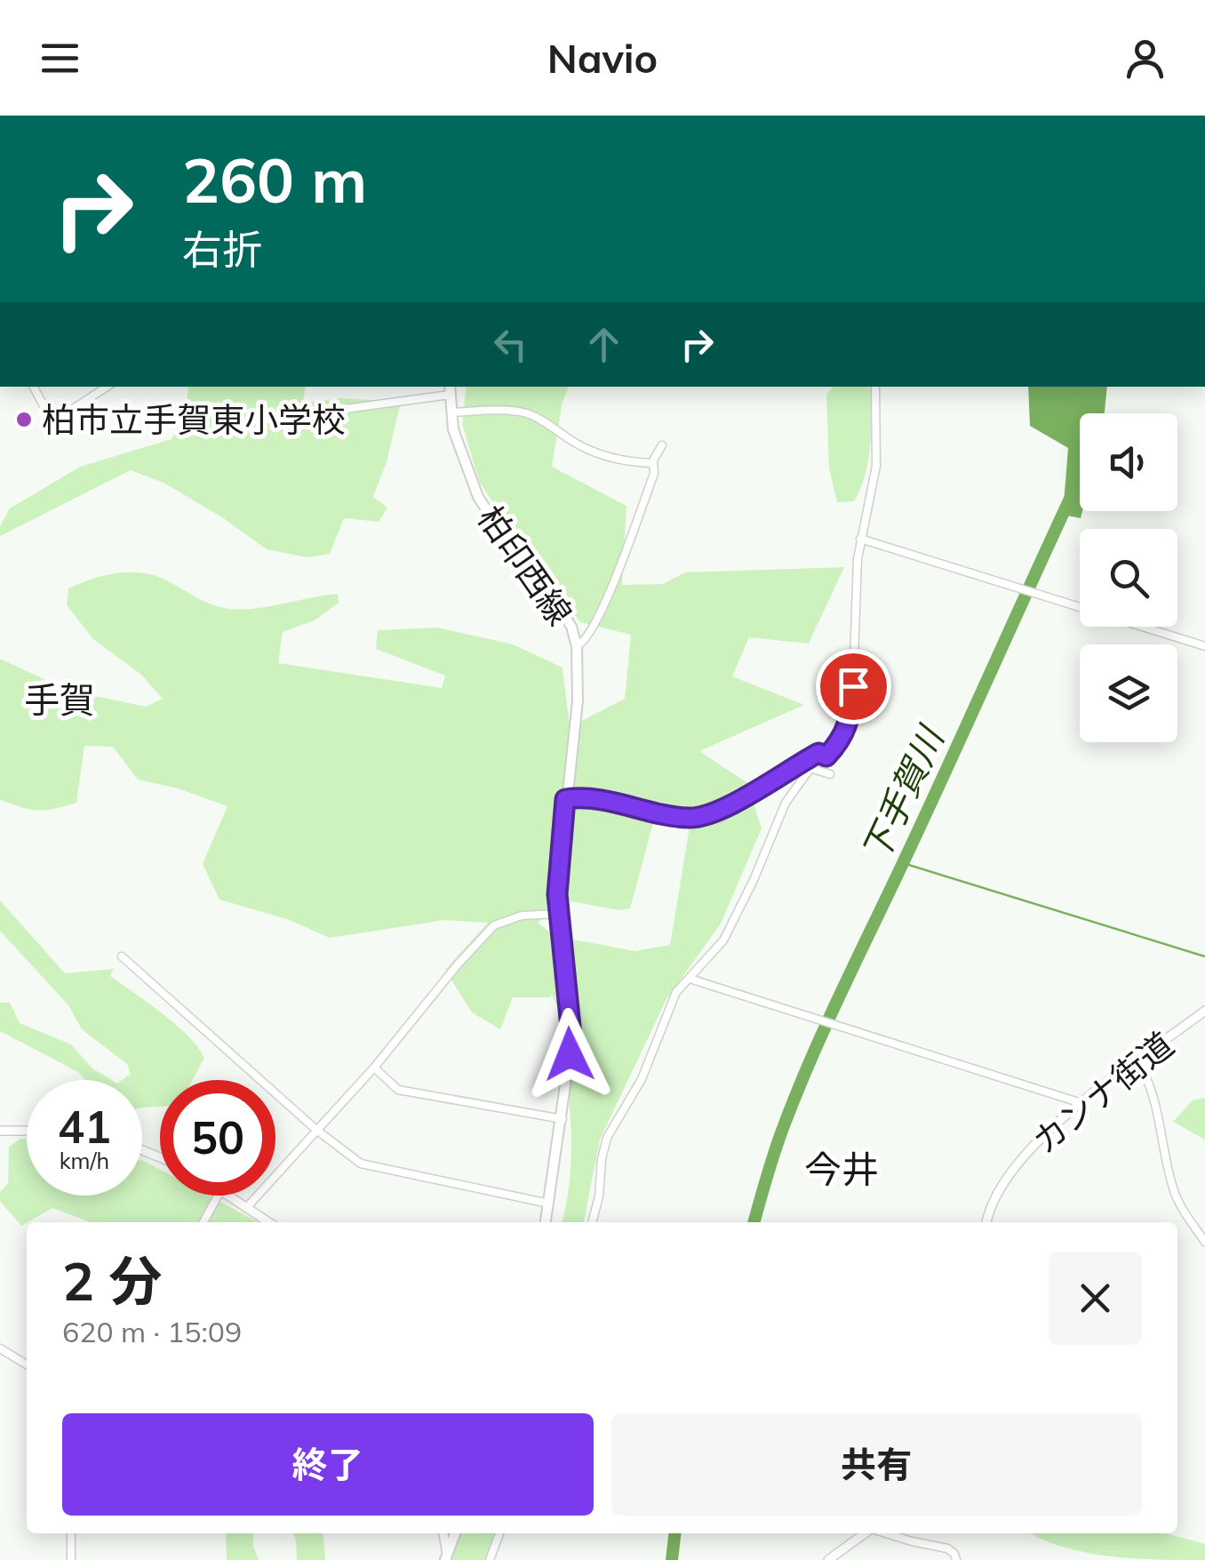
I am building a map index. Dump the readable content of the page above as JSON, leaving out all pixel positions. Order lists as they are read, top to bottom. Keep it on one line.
{"streets":{"main road":["柏印西線"],"street":["カンナ街道"]},"districts":["手賀","今井"],"water":["下手賀川"],"places":["柏市立手賀東小学校"],"page":{"header":"Navio","turn":["260 m","右折"],"speed":"41 km/h","limit":"50","heading":["2 分","620 m · 15:09"],"buttons":["終了","共有"]}}
